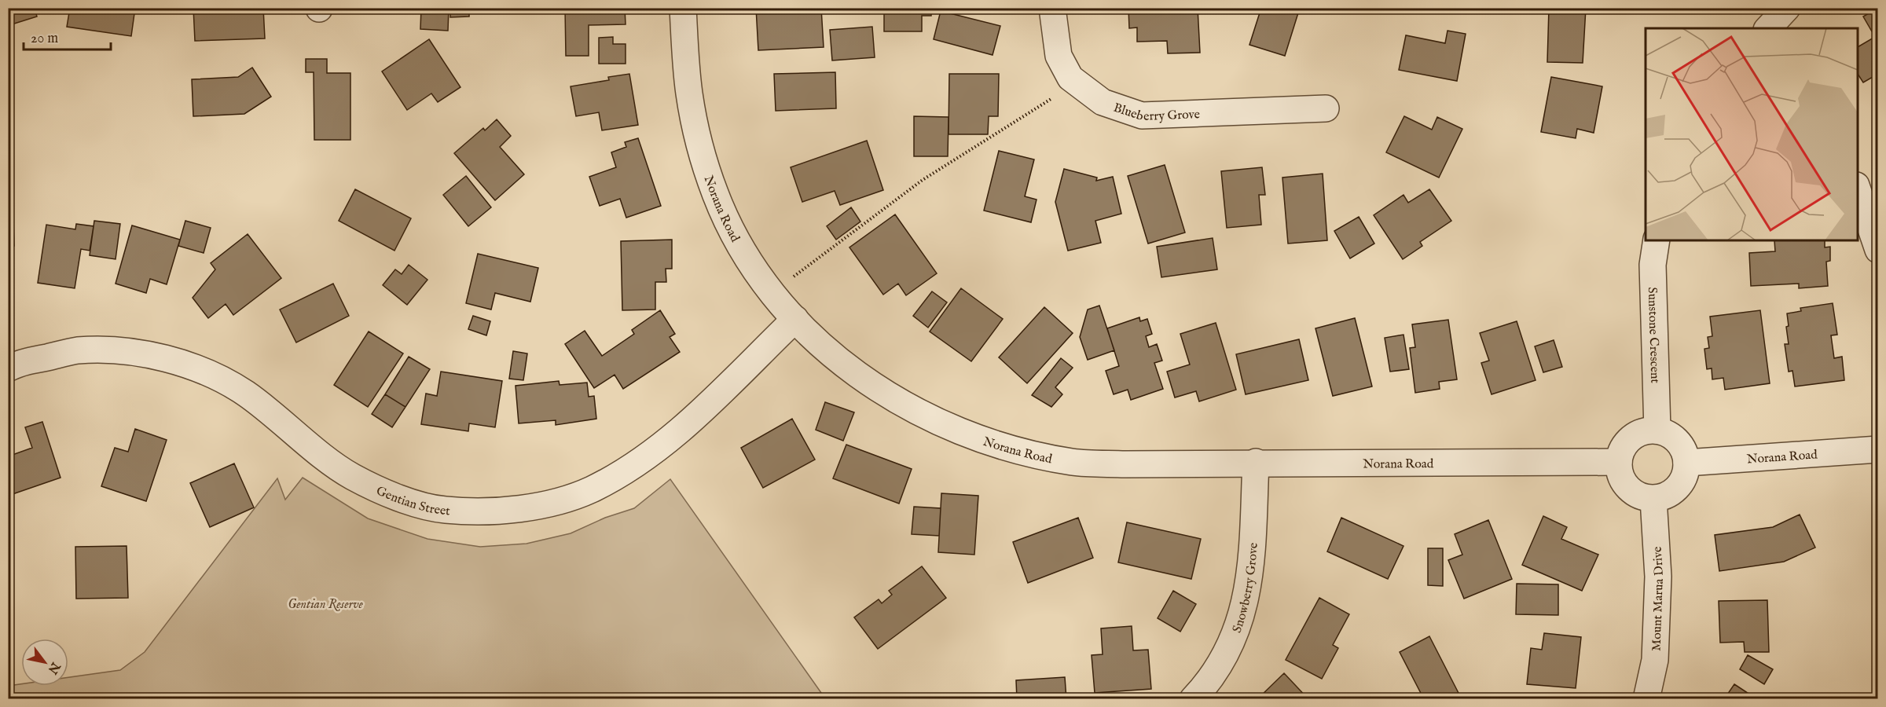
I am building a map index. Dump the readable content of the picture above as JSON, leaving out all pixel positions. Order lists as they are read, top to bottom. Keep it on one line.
{"streets":{"street":["Blueberry Grove","Norana Road","Sunstone Crescent","Gentian Street","Snowberry Grove","Mount Marua Drive"]},"crossings":[["Norana Road","Sunstone Crescent"],["Norana Road","Gentian Street"],["Norana Road","Snowberry Grove"],["Norana Road","Mount Marua Drive"],["Sunstone Crescent","Mount Marua Drive"]],"parks":["Gentian Reserve"],"scale_bar":"20 m","north":"bottom right"}
